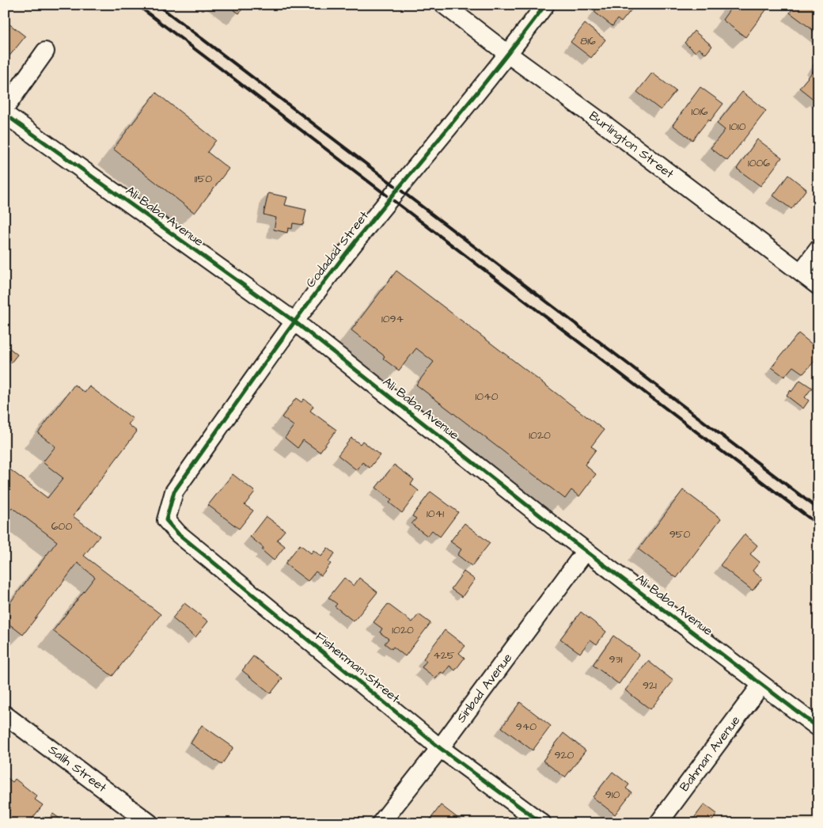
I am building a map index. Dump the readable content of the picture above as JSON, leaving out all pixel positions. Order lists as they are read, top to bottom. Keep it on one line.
{"streets":{"street":["Burlington Street","Ali Baba Avenue","Codadad Street","Fisherman Street","Sinbad Avenue","Bahman Avenue","Salih Street"]},"crossings":[["Burlington Street","Codadad Street"],["Ali Baba Avenue","Codadad Street"],["Ali Baba Avenue","Sinbad Avenue"],["Ali Baba Avenue","Bahman Avenue"],["Codadad Street","Fisherman Street"],["Fisherman Street","Sinbad Avenue"]],"house_numbers":["816","1016","1010","1006","1150","1094","1040","1020","1041","600","950","1020","425","931","921","940","920","910"]}
